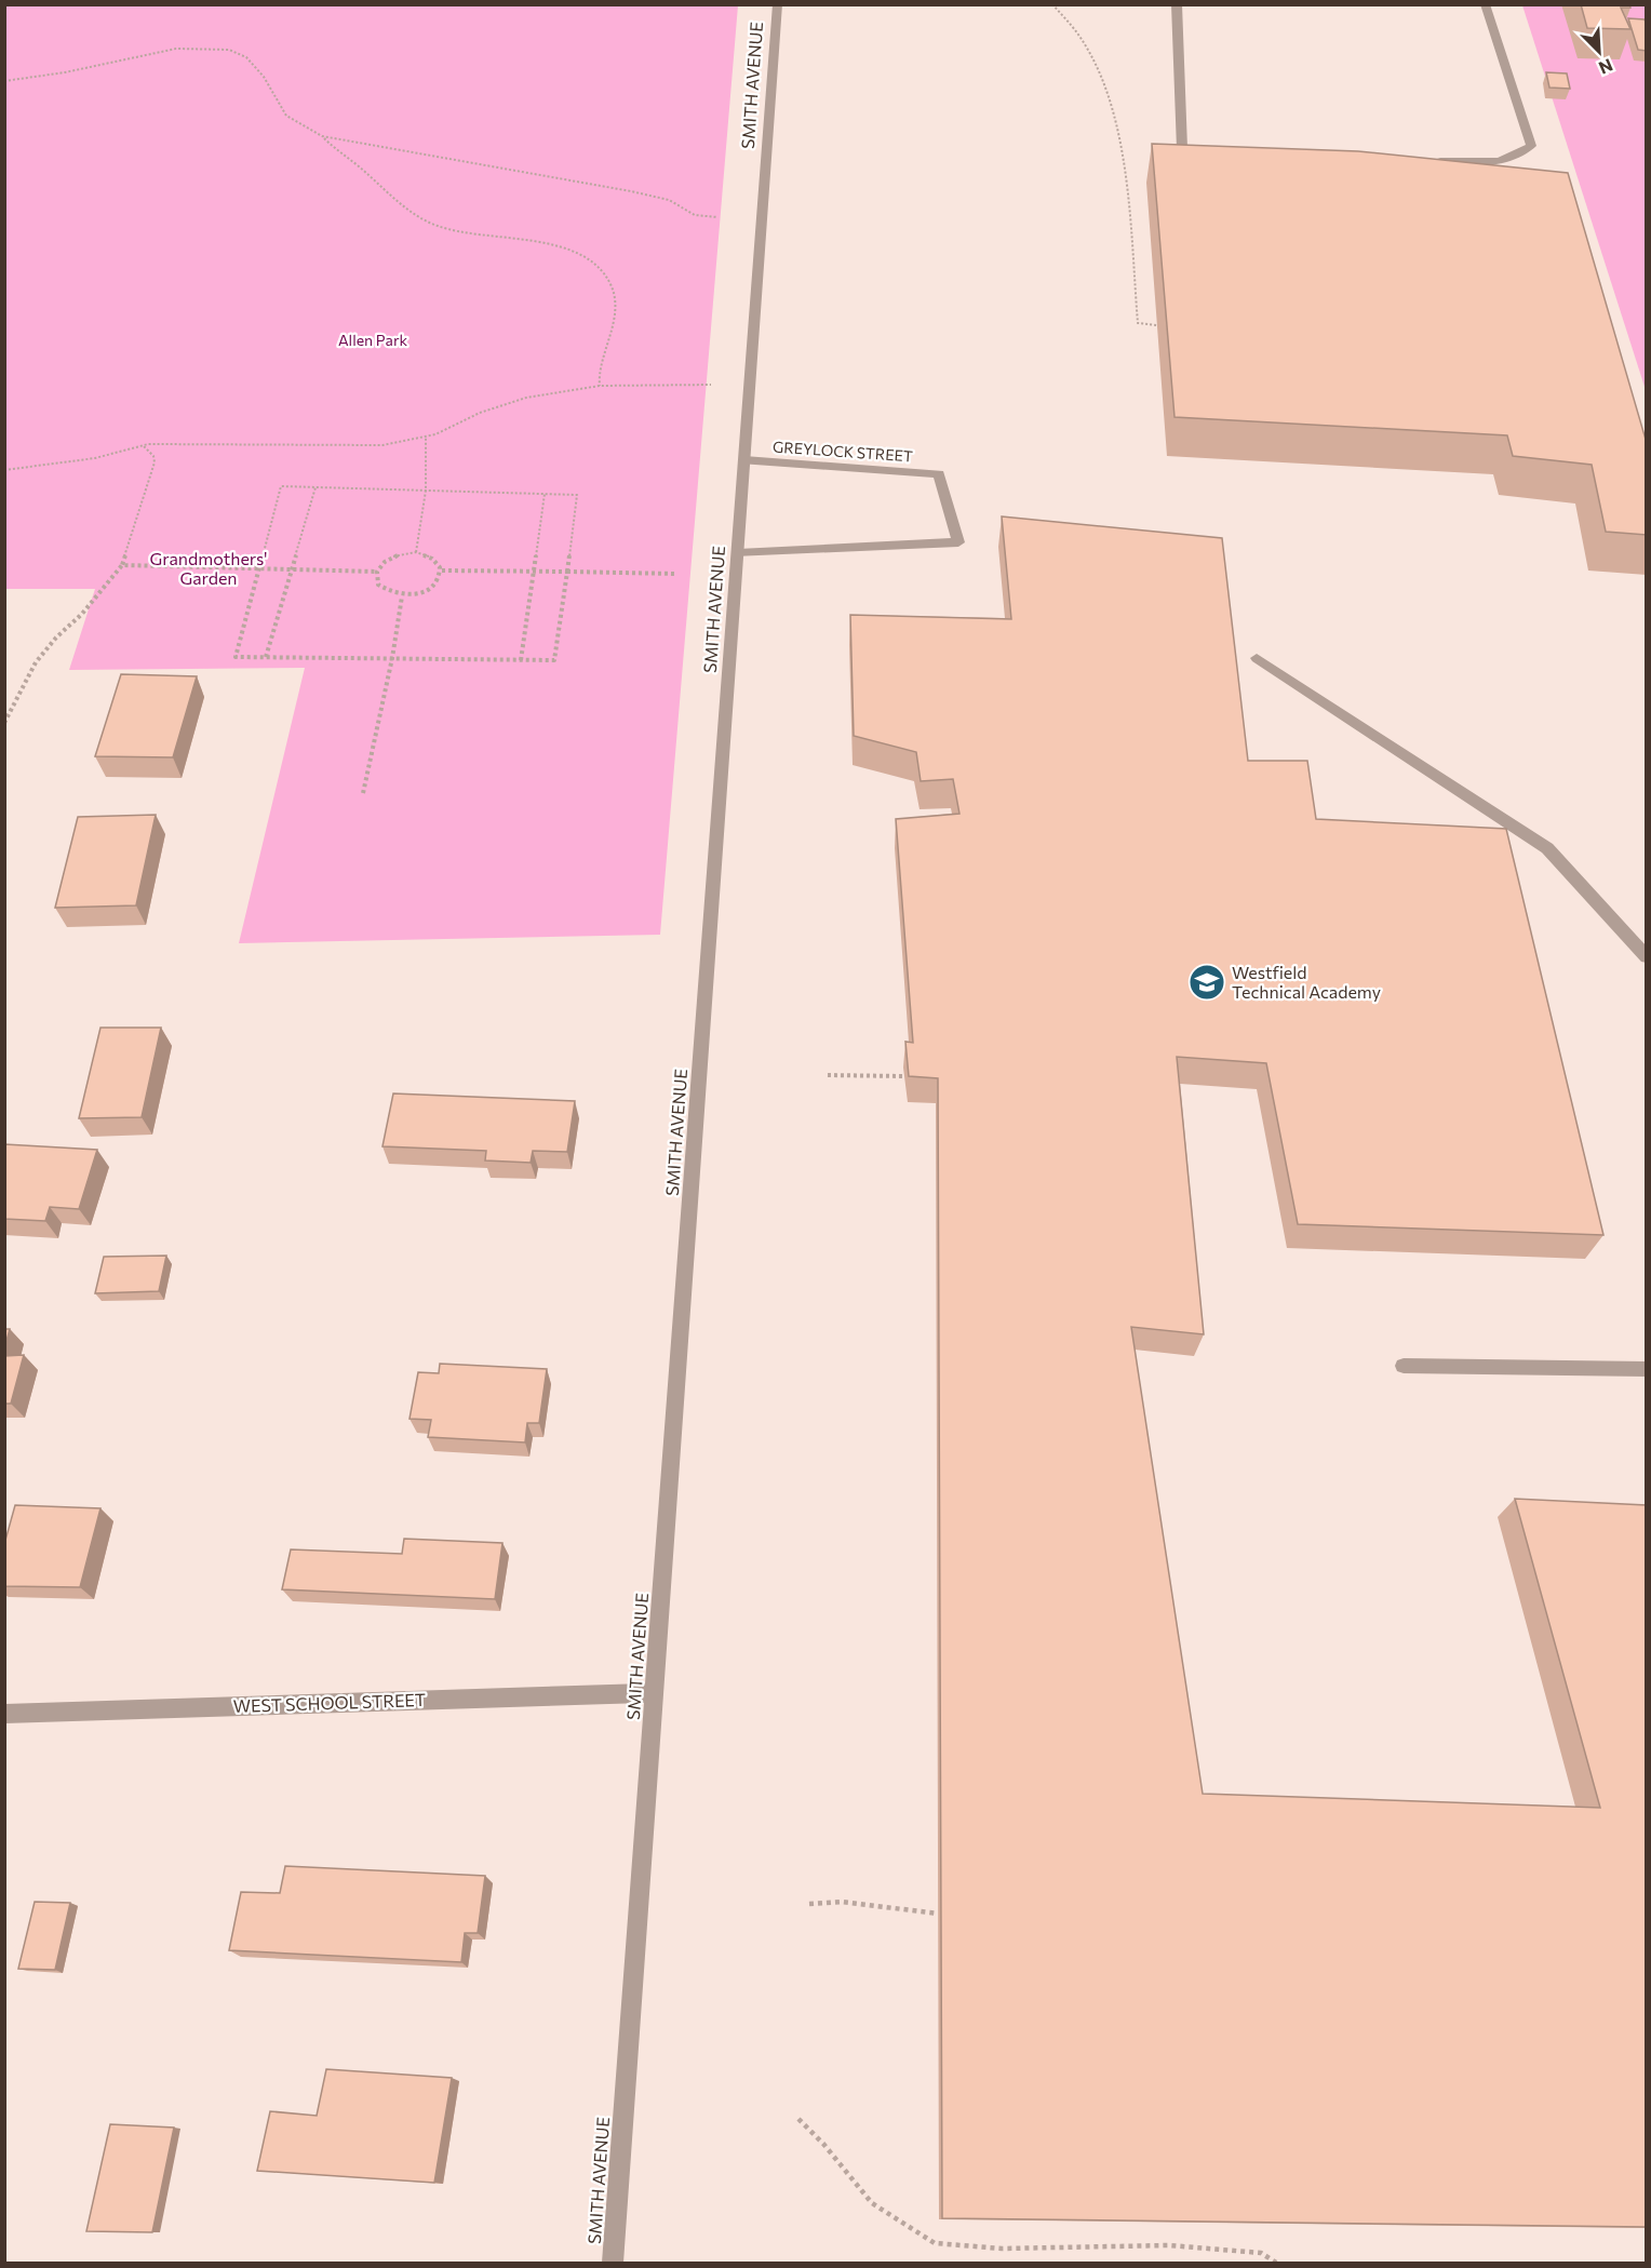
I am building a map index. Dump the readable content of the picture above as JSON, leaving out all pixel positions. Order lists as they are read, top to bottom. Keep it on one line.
{"streets":{"street":["SMITH AVENUE","GREYLOCK STREET","WEST SCHOOL STREET"]},"crossings":[["SMITH AVENUE","GREYLOCK STREET"],["SMITH AVENUE","WEST SCHOOL STREET"]],"parks":["Allen Park","Grandmothers' Garden"],"places":{"school or university":["Westfield Technical Academy"]},"north":"bottom right"}
